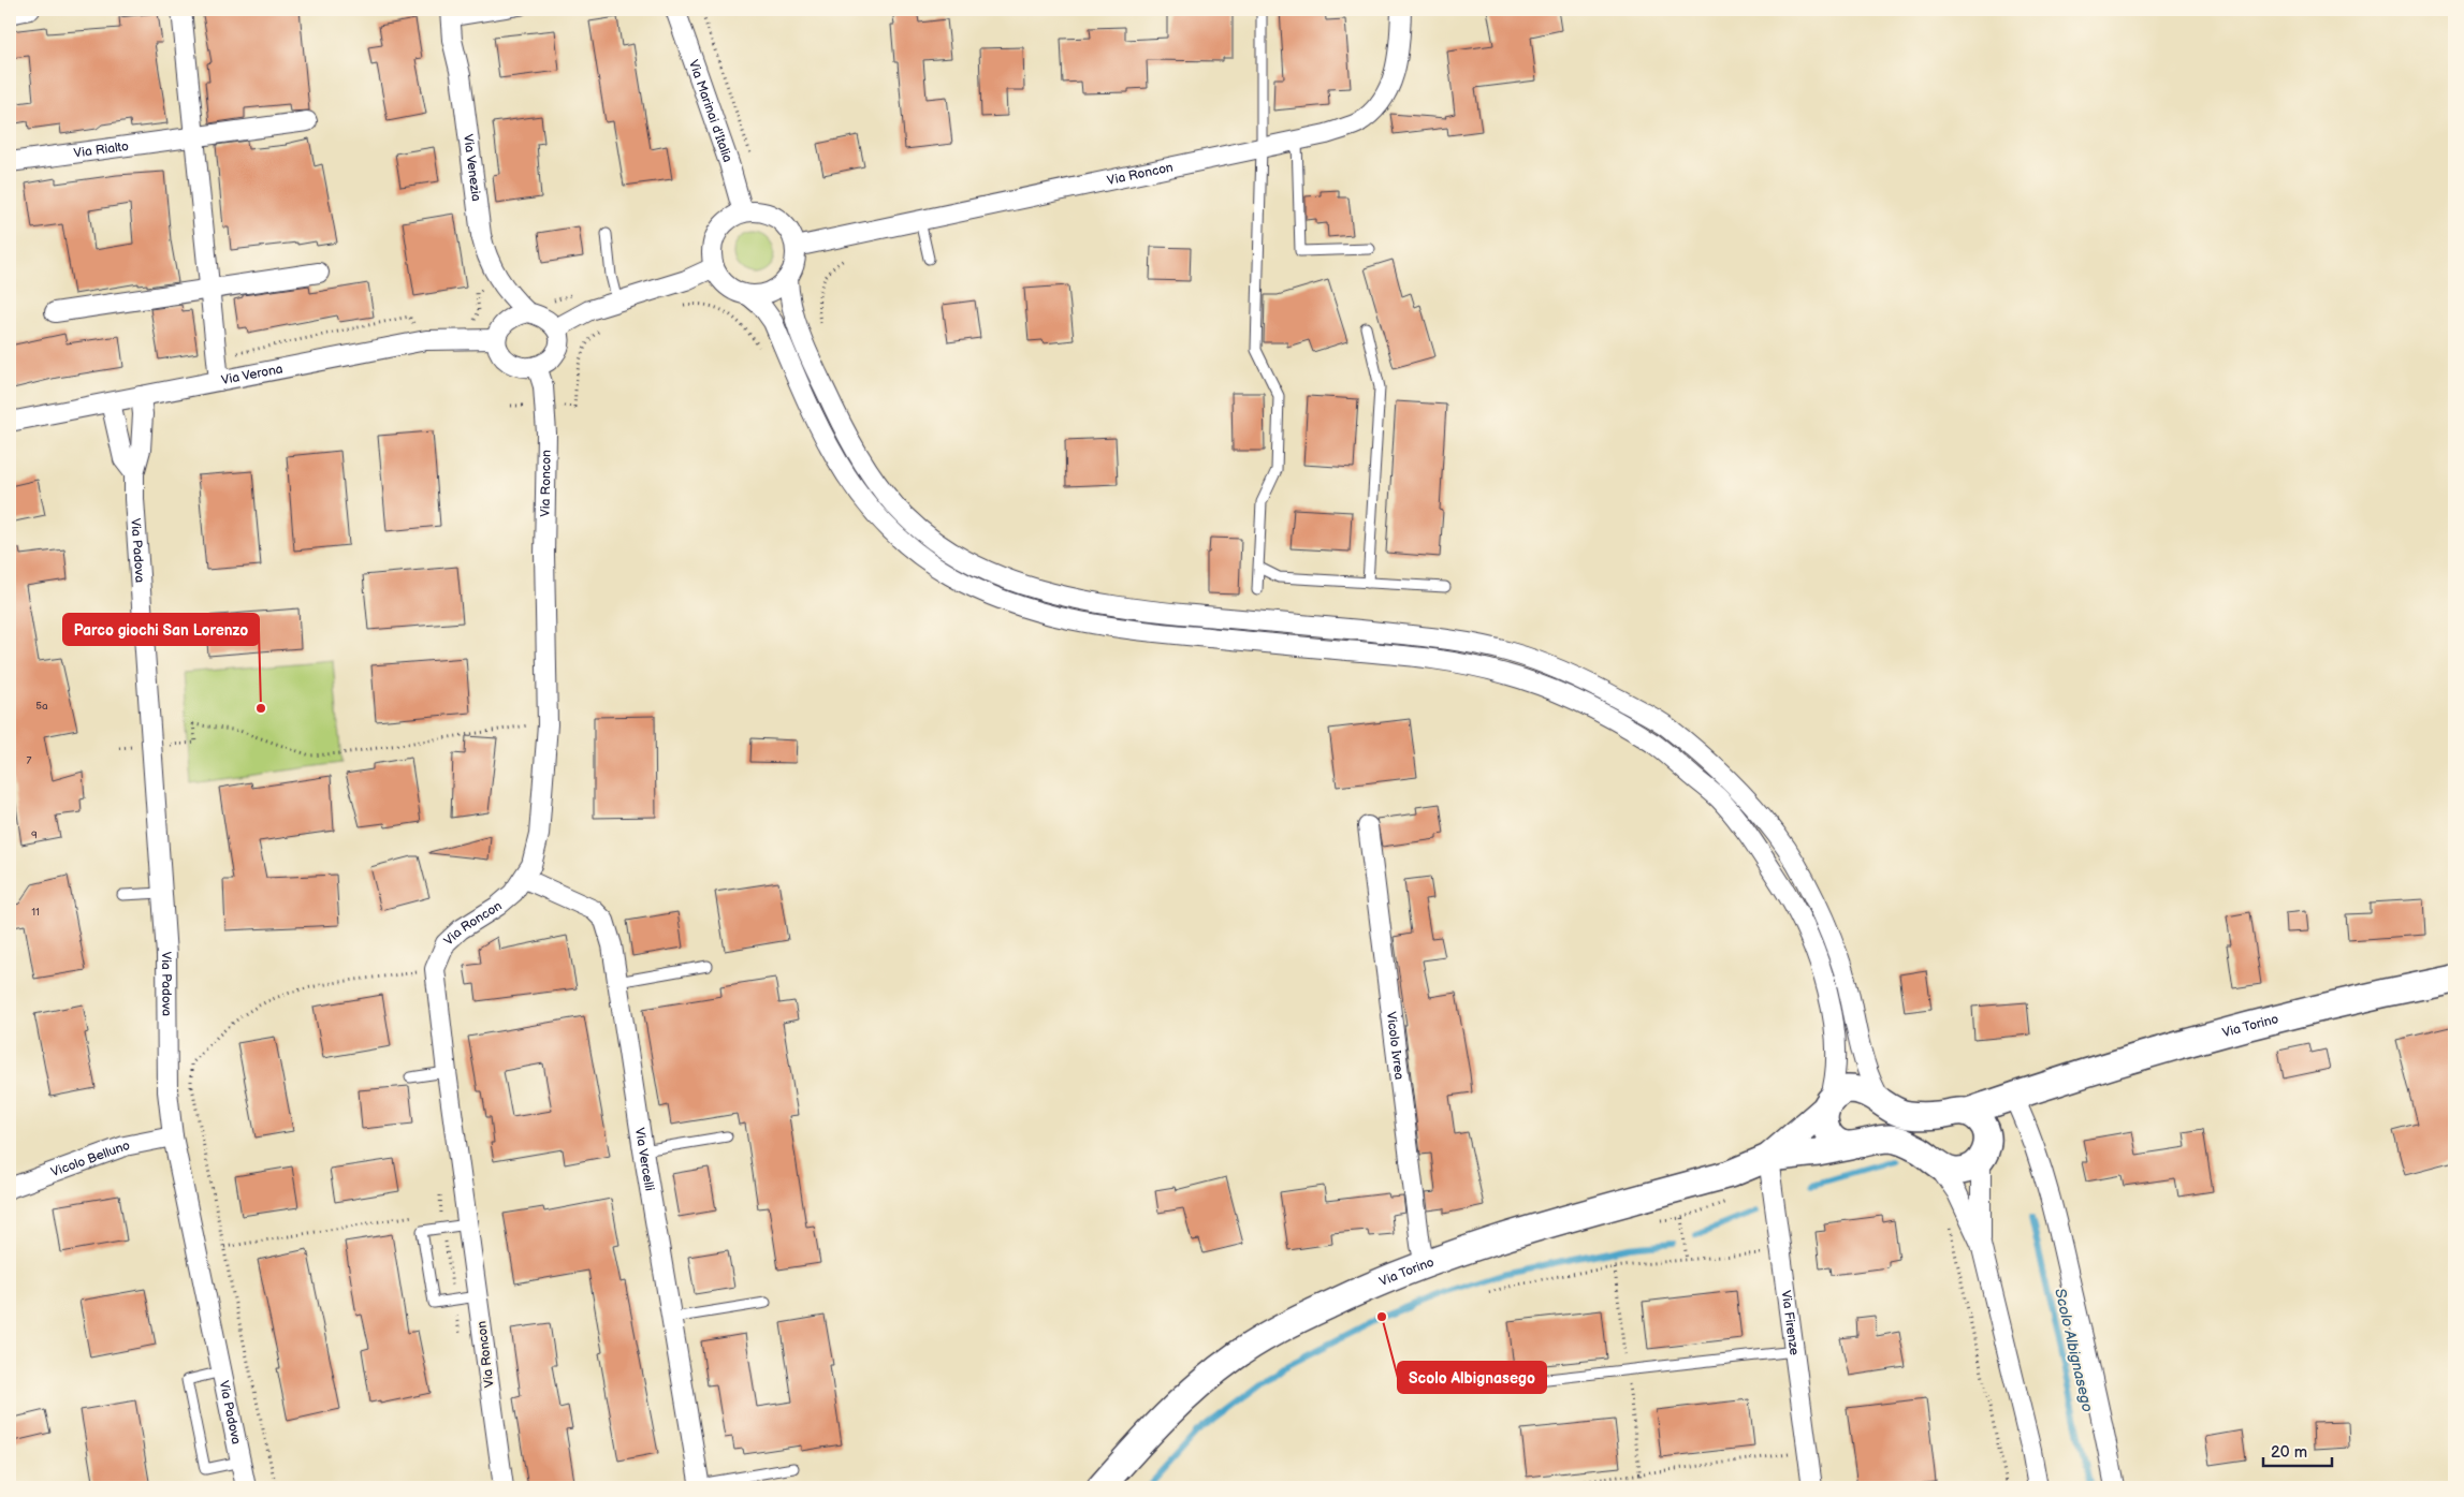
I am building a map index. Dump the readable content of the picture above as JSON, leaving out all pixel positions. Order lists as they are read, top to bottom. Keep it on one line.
{"streets":{"street":["Via Marinai d'Italia","Via Rialto","Via Venezia","Via Roncon","Via Verona","Via Padova","Via Torino","Vicolo Ivrea","Vicolo Belluno","Via Vercelli","Via Firenze"]},"crossings":[["Via Marinai d'Italia","Via Roncon"],["Via Venezia","Via Roncon"],["Via Venezia","Via Verona"],["Via Roncon","Via Verona"],["Via Roncon","Via Vercelli"],["Via Verona","Via Padova"],["Via Padova","Vicolo Belluno"],["Via Torino","Vicolo Ivrea"],["Via Torino","Via Firenze"]],"water":["Scolo Albignasego"],"places":["Parco giochi San Lorenzo","Scolo Albignasego"],"house_numbers":["5a","7","9","11"],"scale_bar":"20 m"}
